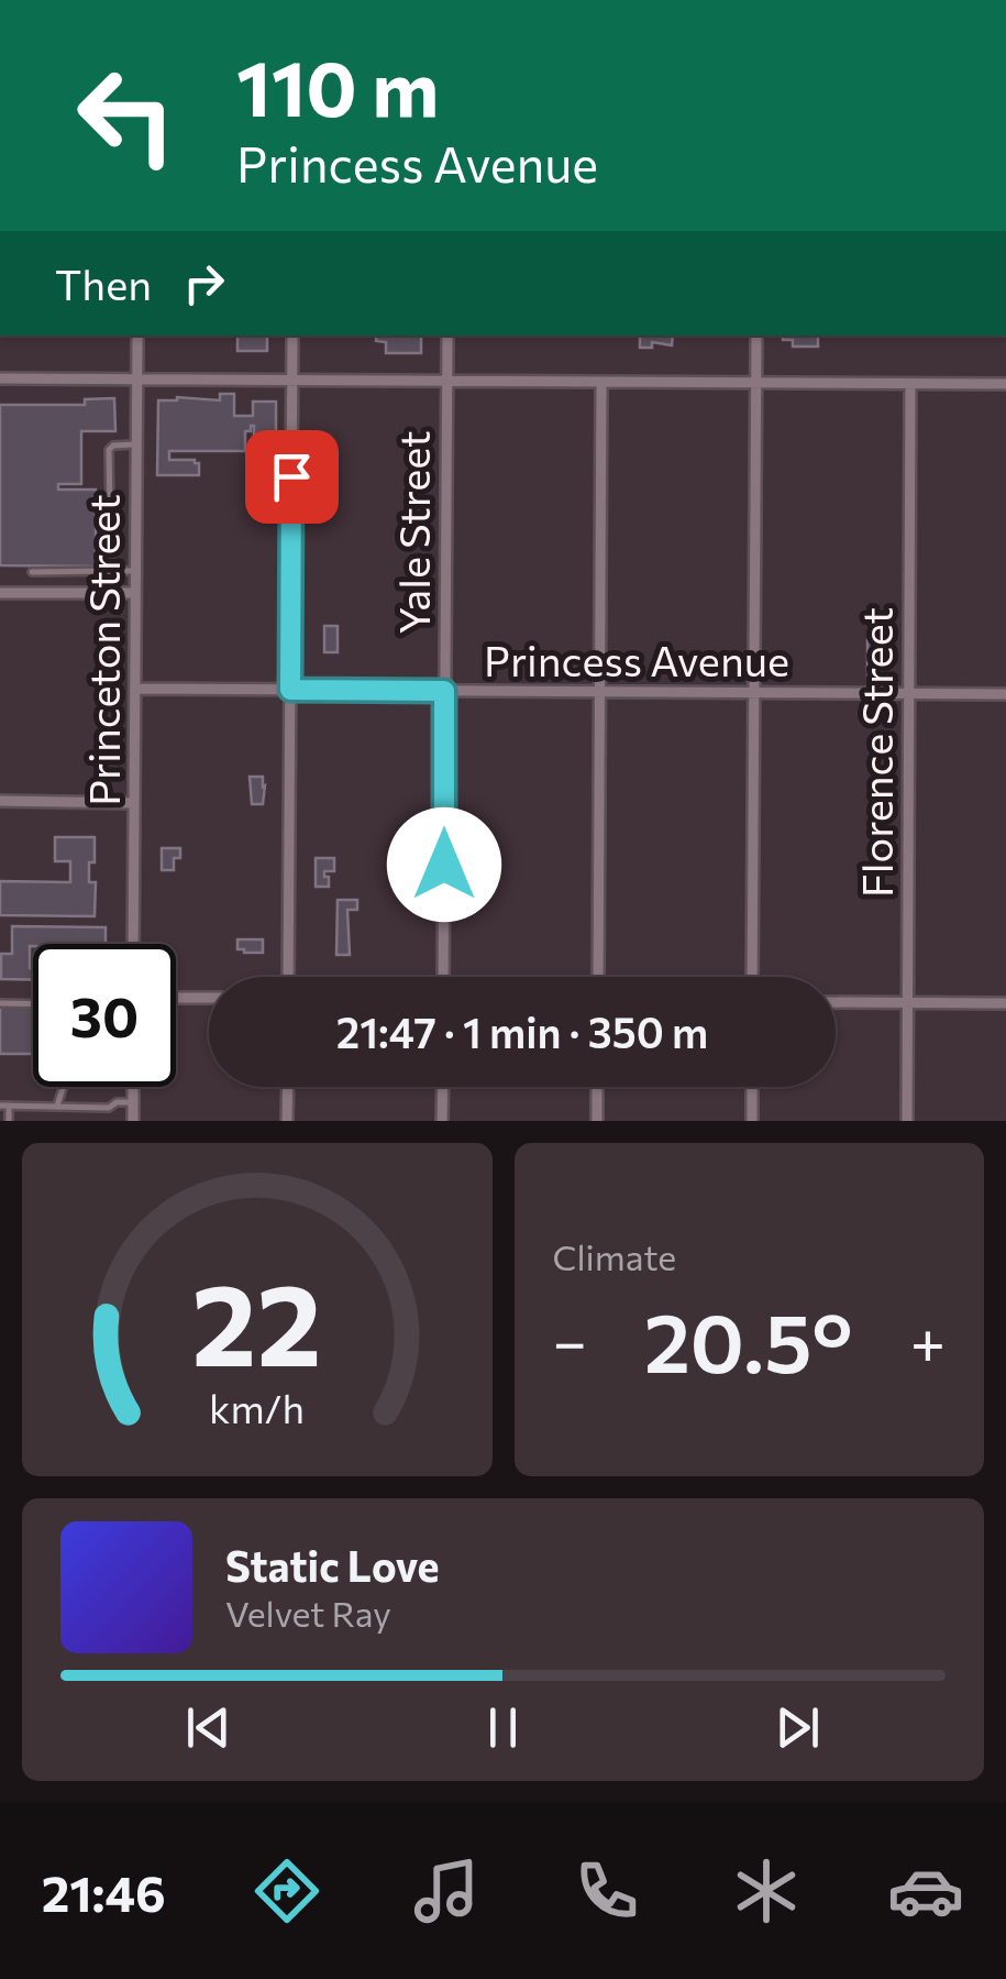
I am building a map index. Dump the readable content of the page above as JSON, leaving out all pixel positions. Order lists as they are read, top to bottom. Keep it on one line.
{"streets":{"street":["Yale Street","Princeton Street","Princess Avenue","Florence Street"]},"crossings":[["Yale Street","Princess Avenue"],["Princeton Street","Princess Avenue"],["Princess Avenue","Florence Street"]],"page":{"turn":["110 m","Princess Avenue"],"then":"Then","limit":"30","trip":"21:47 · 1 min · 350 m","tile":"Climate","heat":["−","20.5°","+"],"song":["Static Love","Velvet Ray"],"tabs":"21:46","gauge":["22","km/h"]}}
